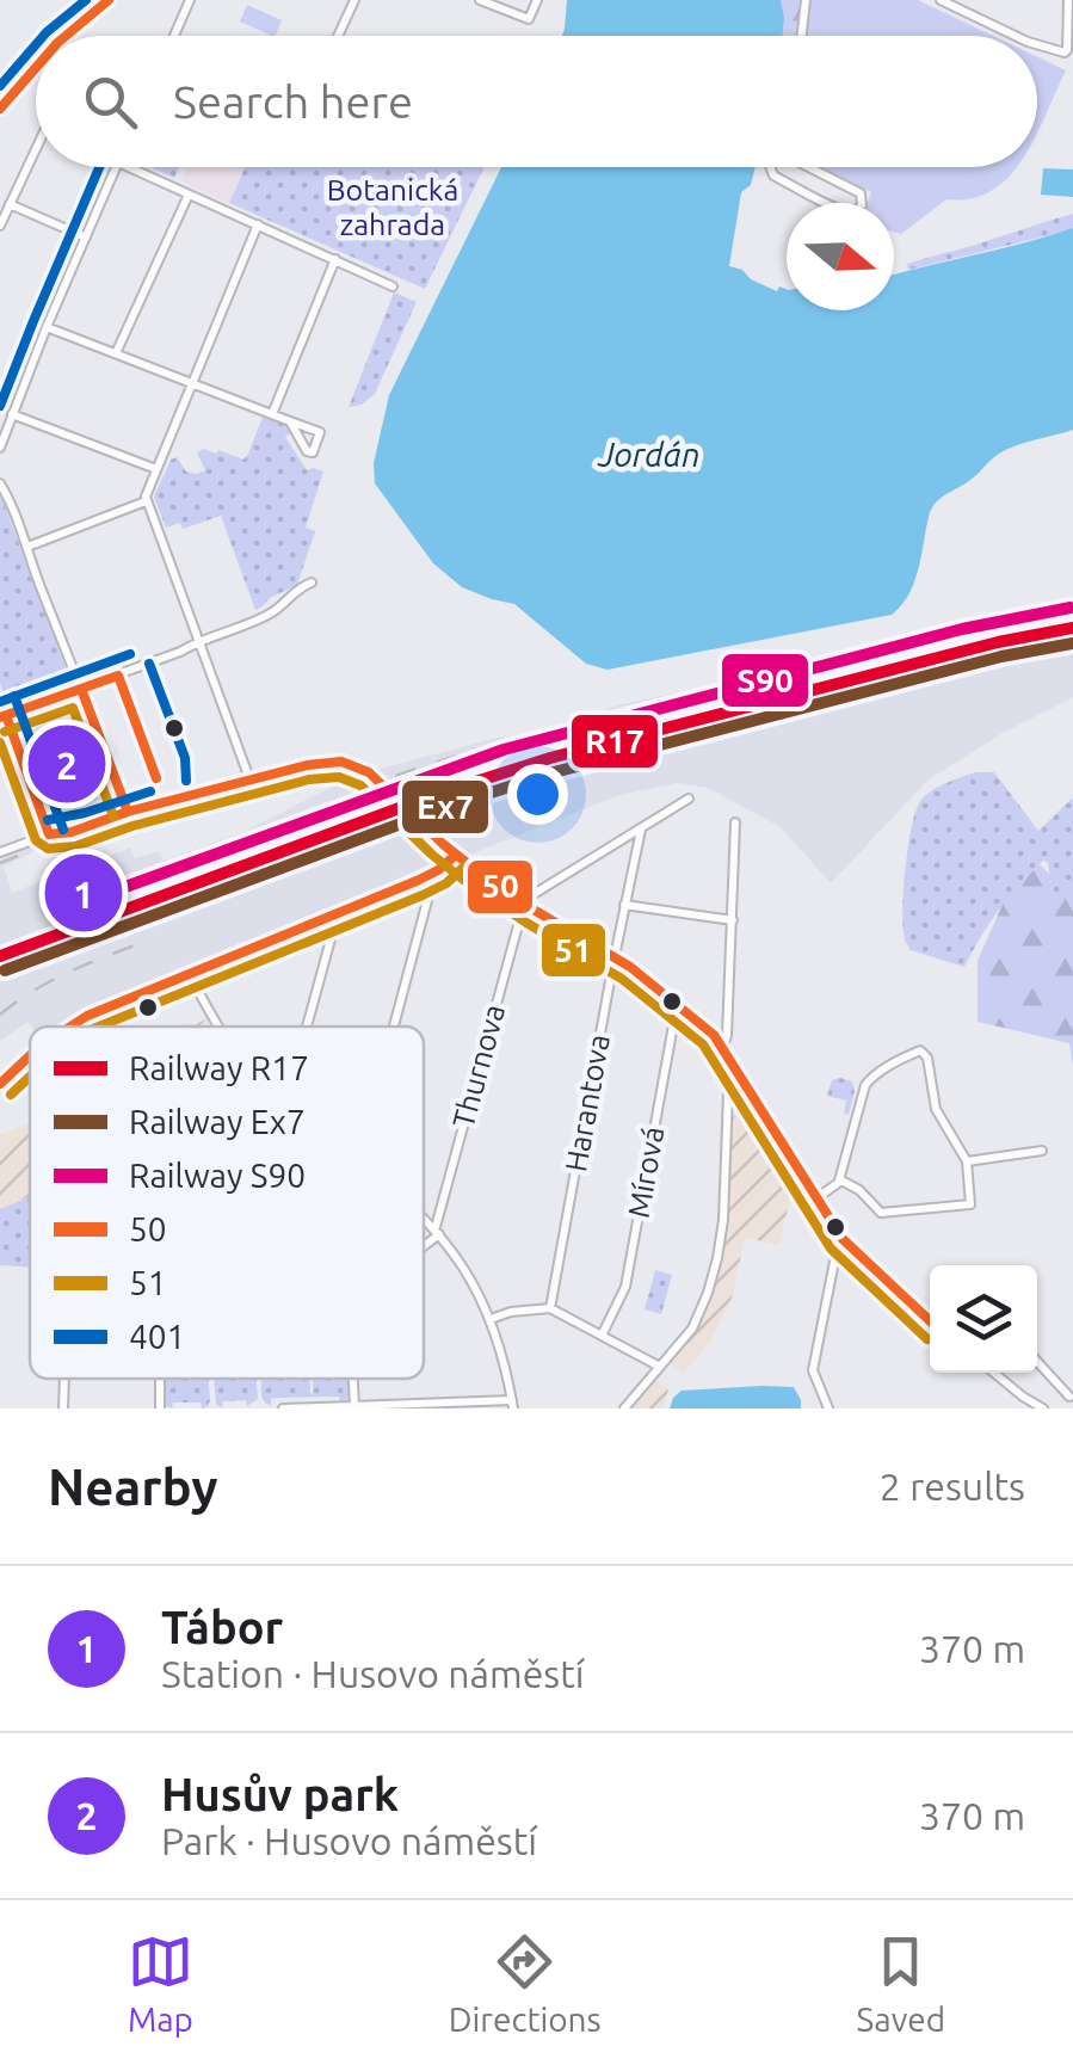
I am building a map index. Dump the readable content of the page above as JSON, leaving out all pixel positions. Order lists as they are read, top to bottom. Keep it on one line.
{"streets":{"street":["Thurnova","Harantova","Mírová"]},"water":["Jordán"],"parks":["Botanická zahrada"],"lines":["transit line 50","transit line 401","rail line S90","rail line R17","rail line Ex7","transit line 51"],"legend":["Railway R17","Railway Ex7","Railway S90","50","51","401"],"north":"right","page":{"search":"Search here","pins":["2","1"],"heading":["Nearby","2 results"],"list":[{"mark":"1","name":"Tábor","note":"Station · Husovo náměstí","value":"370 m"},{"mark":"2","name":"Husův park","note":"Park · Husovo náměstí","value":"370 m"}],"nav":["Map","Directions","Saved"]}}
